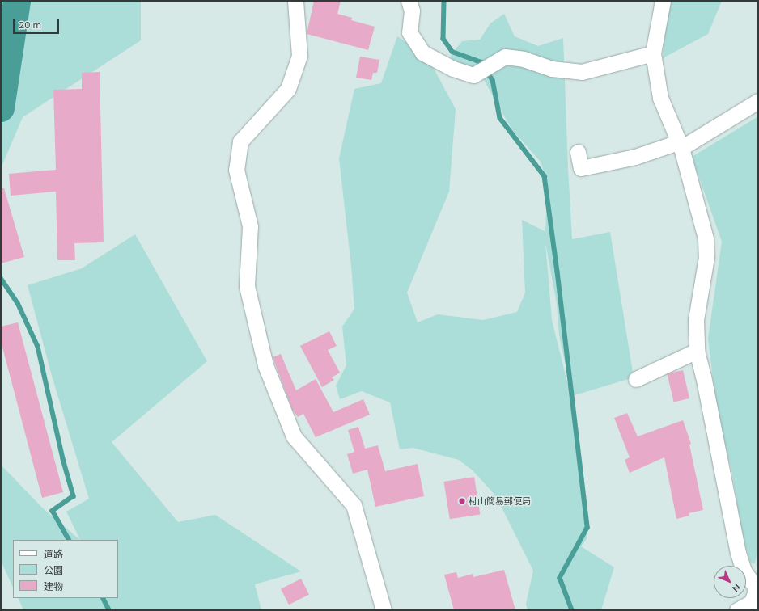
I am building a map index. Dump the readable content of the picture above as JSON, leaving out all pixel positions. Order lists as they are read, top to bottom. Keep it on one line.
{"places":["村山簡易郵便局"],"legend":["道路","公園","建物"],"scale_bar":"20 m","north":"bottom right"}
